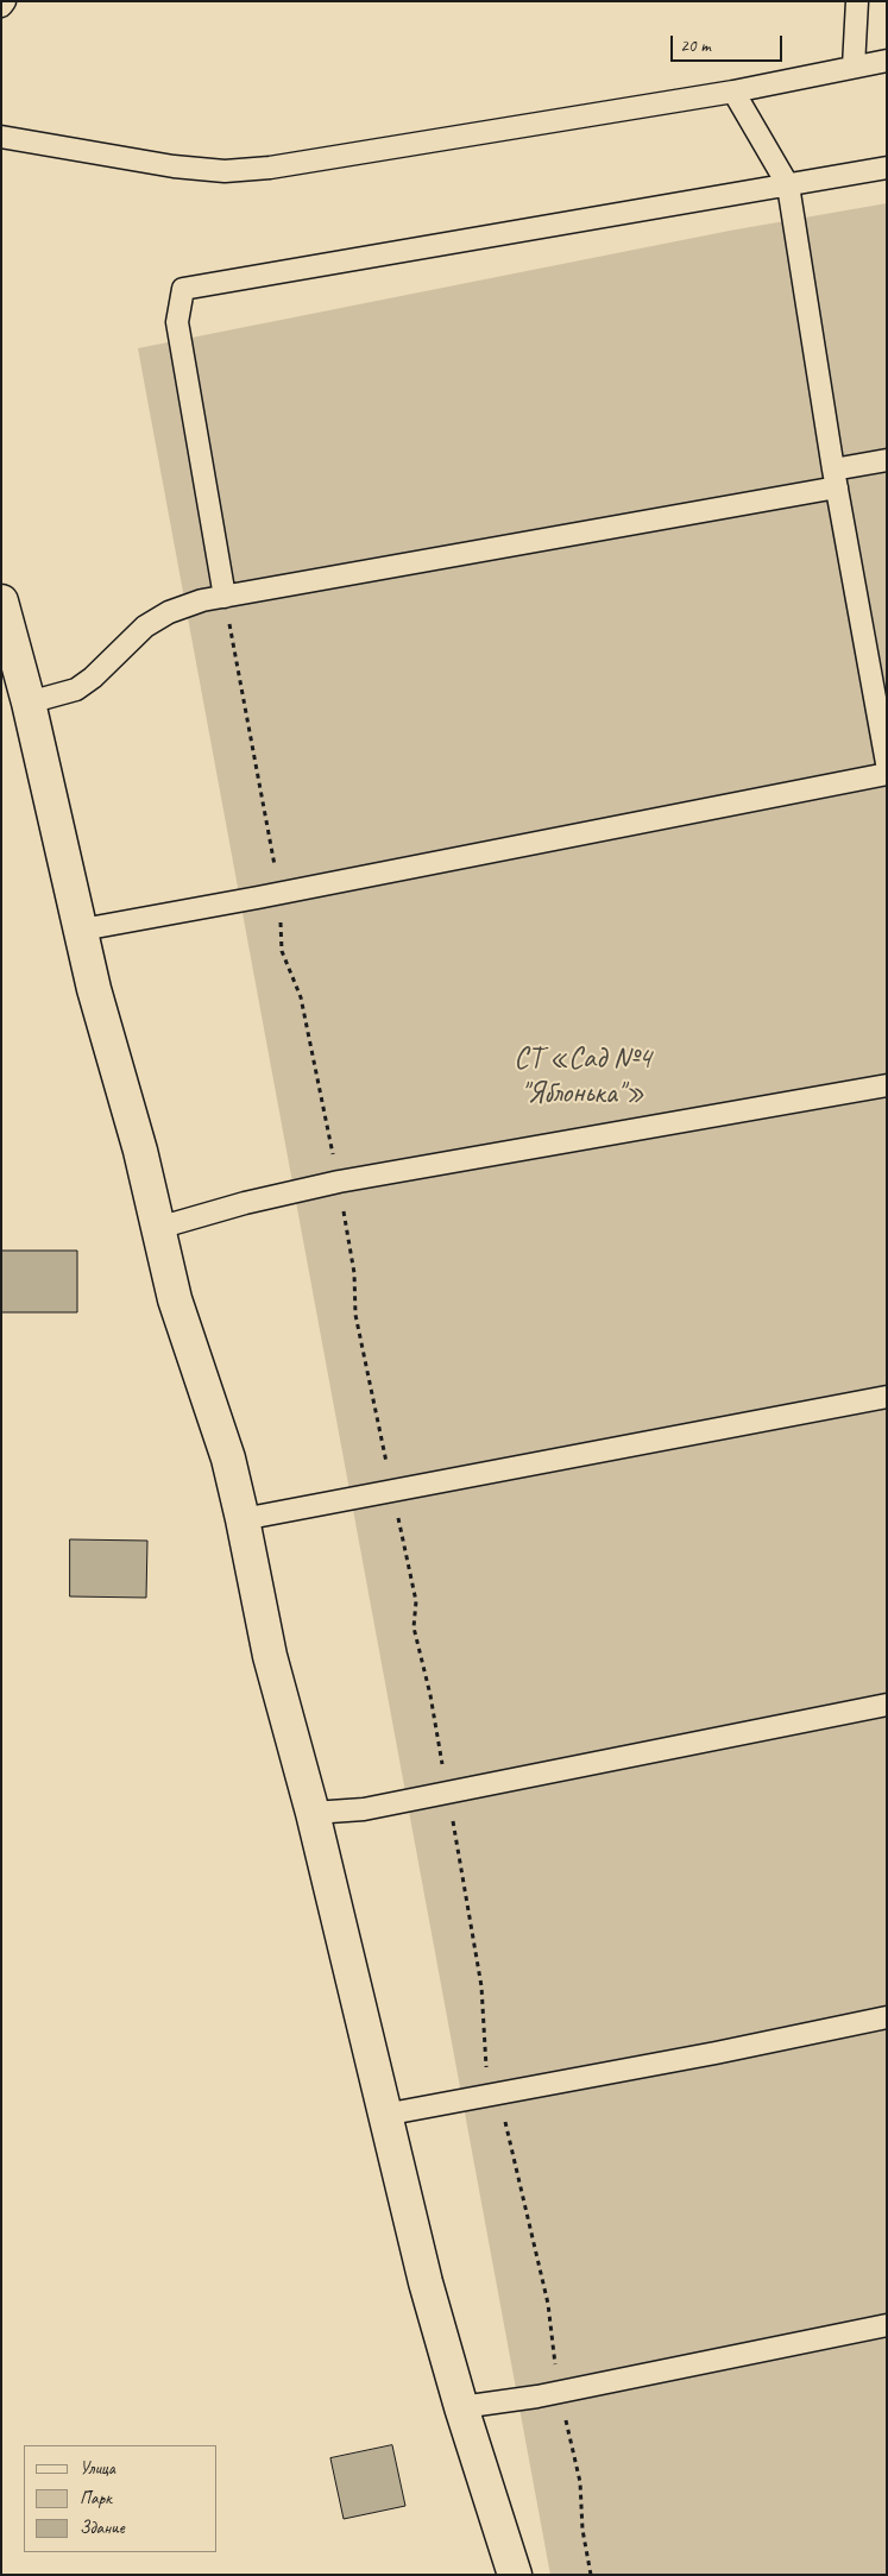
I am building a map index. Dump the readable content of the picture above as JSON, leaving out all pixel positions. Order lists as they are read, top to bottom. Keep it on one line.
{"parks":["СТ «Сад №4 \"Яблонька\"»"],"legend":["Улица","Парк","Здание"],"scale_bar":"20 m"}
